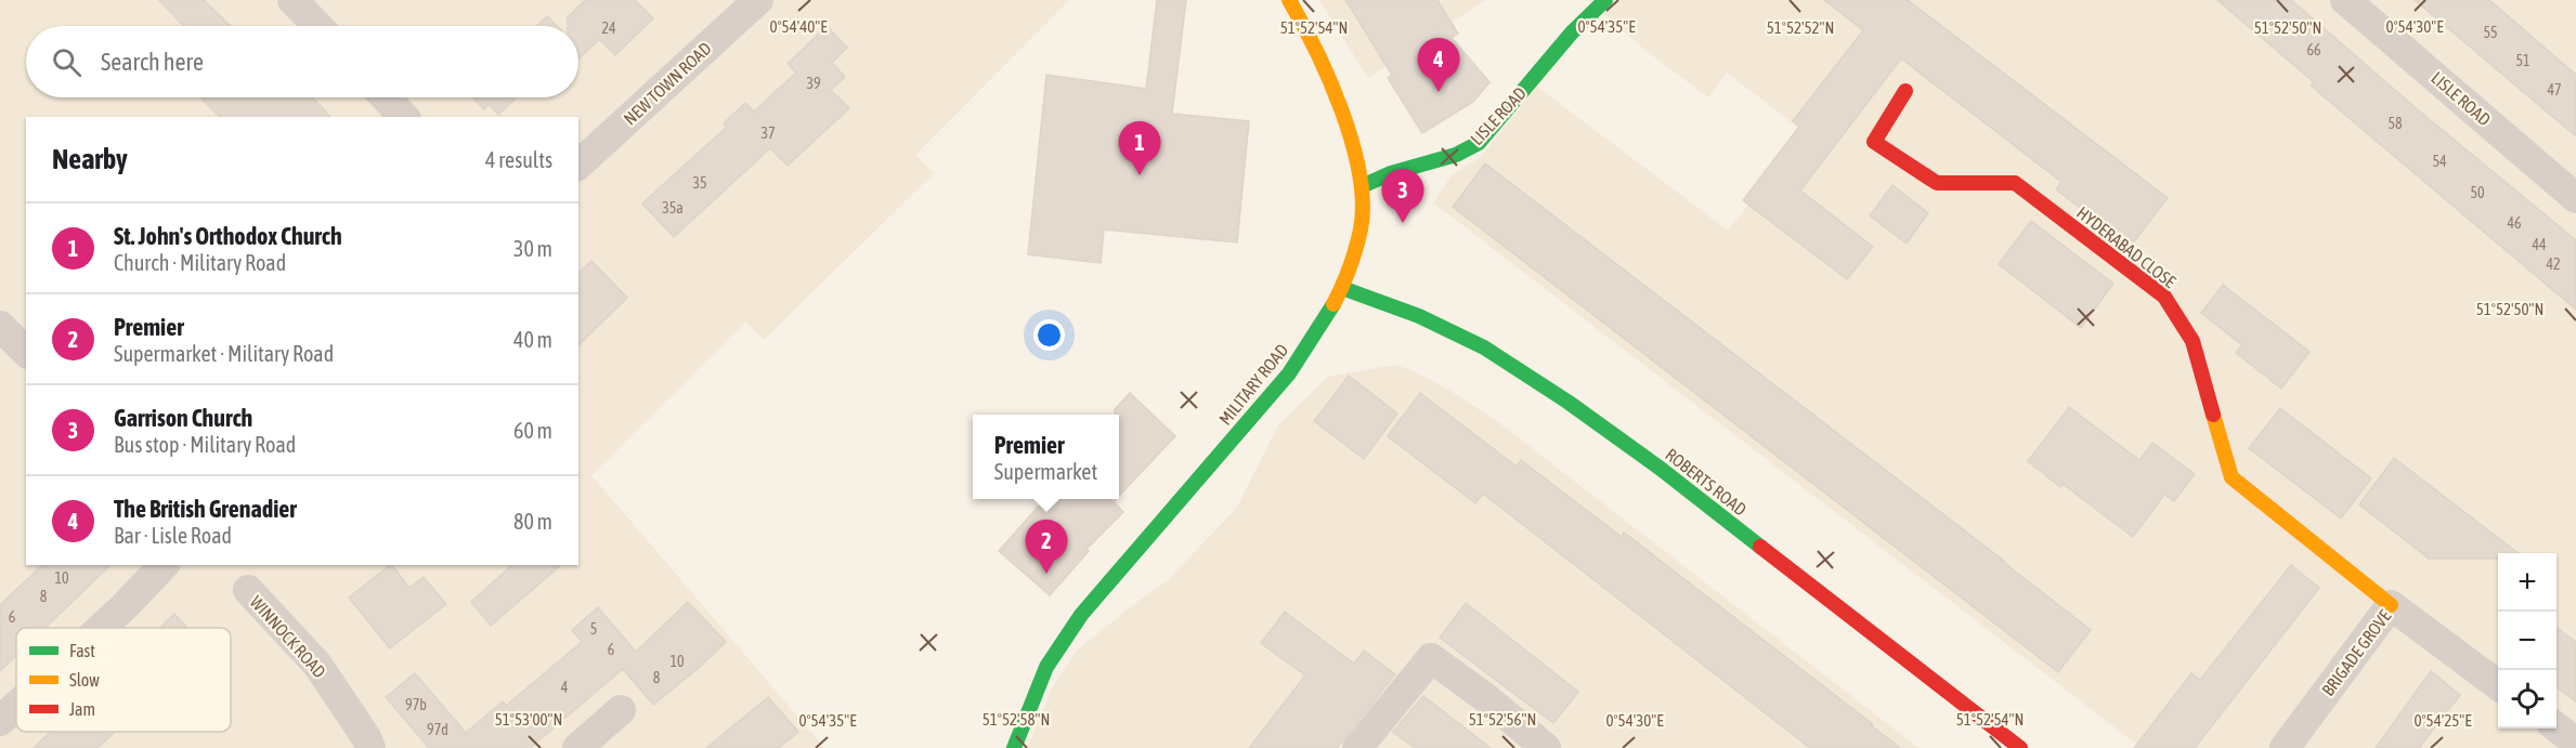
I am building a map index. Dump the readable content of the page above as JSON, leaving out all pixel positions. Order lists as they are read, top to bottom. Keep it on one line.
{"streets":{"street":["NEW TOWN ROAD","LISLE ROAD","HYDERABAD CLOSE","MILITARY ROAD","ROBERTS ROAD","WINNOCK ROAD","BRIGADE GROVE"]},"crossings":[["LISLE ROAD","MILITARY ROAD"],["HYDERABAD CLOSE","BRIGADE GROVE"],["MILITARY ROAD","ROBERTS ROAD"]],"house_numbers":["24","55","66","51","39","47","58","37","54","35","50","35a","46","44","42","10","8","6","5","6","10","8","4","97b","97d"],"legend":["Fast","Slow","Jam"],"page":{"search":"Search here","pins":["4","1","3","2"],"heading":["Nearby","4 results"],"list":[{"mark":"1","name":"St. John's Orthodox Church","note":"Church · Military Road","value":"30 m"},{"mark":"2","name":"Premier","note":"Supermarket · Military Road","value":"40 m"},{"mark":"3","name":"Garrison Church","note":"Bus stop · Military Road","value":"60 m"},{"mark":"4","name":"The British Grenadier","note":"Bar · Lisle Road","value":"80 m"}],"popup":["Premier","Supermarket"],"map_buttons":["+","−"]},"coordinates":["0°54'40\"E","0°54'35\"E","0°54'30\"E","51°52'54\"N","51°52'52\"N","51°52'50\"N","51°53'00\"N","51°52'58\"N","51°52'56\"N","0°54'25\"E"]}
